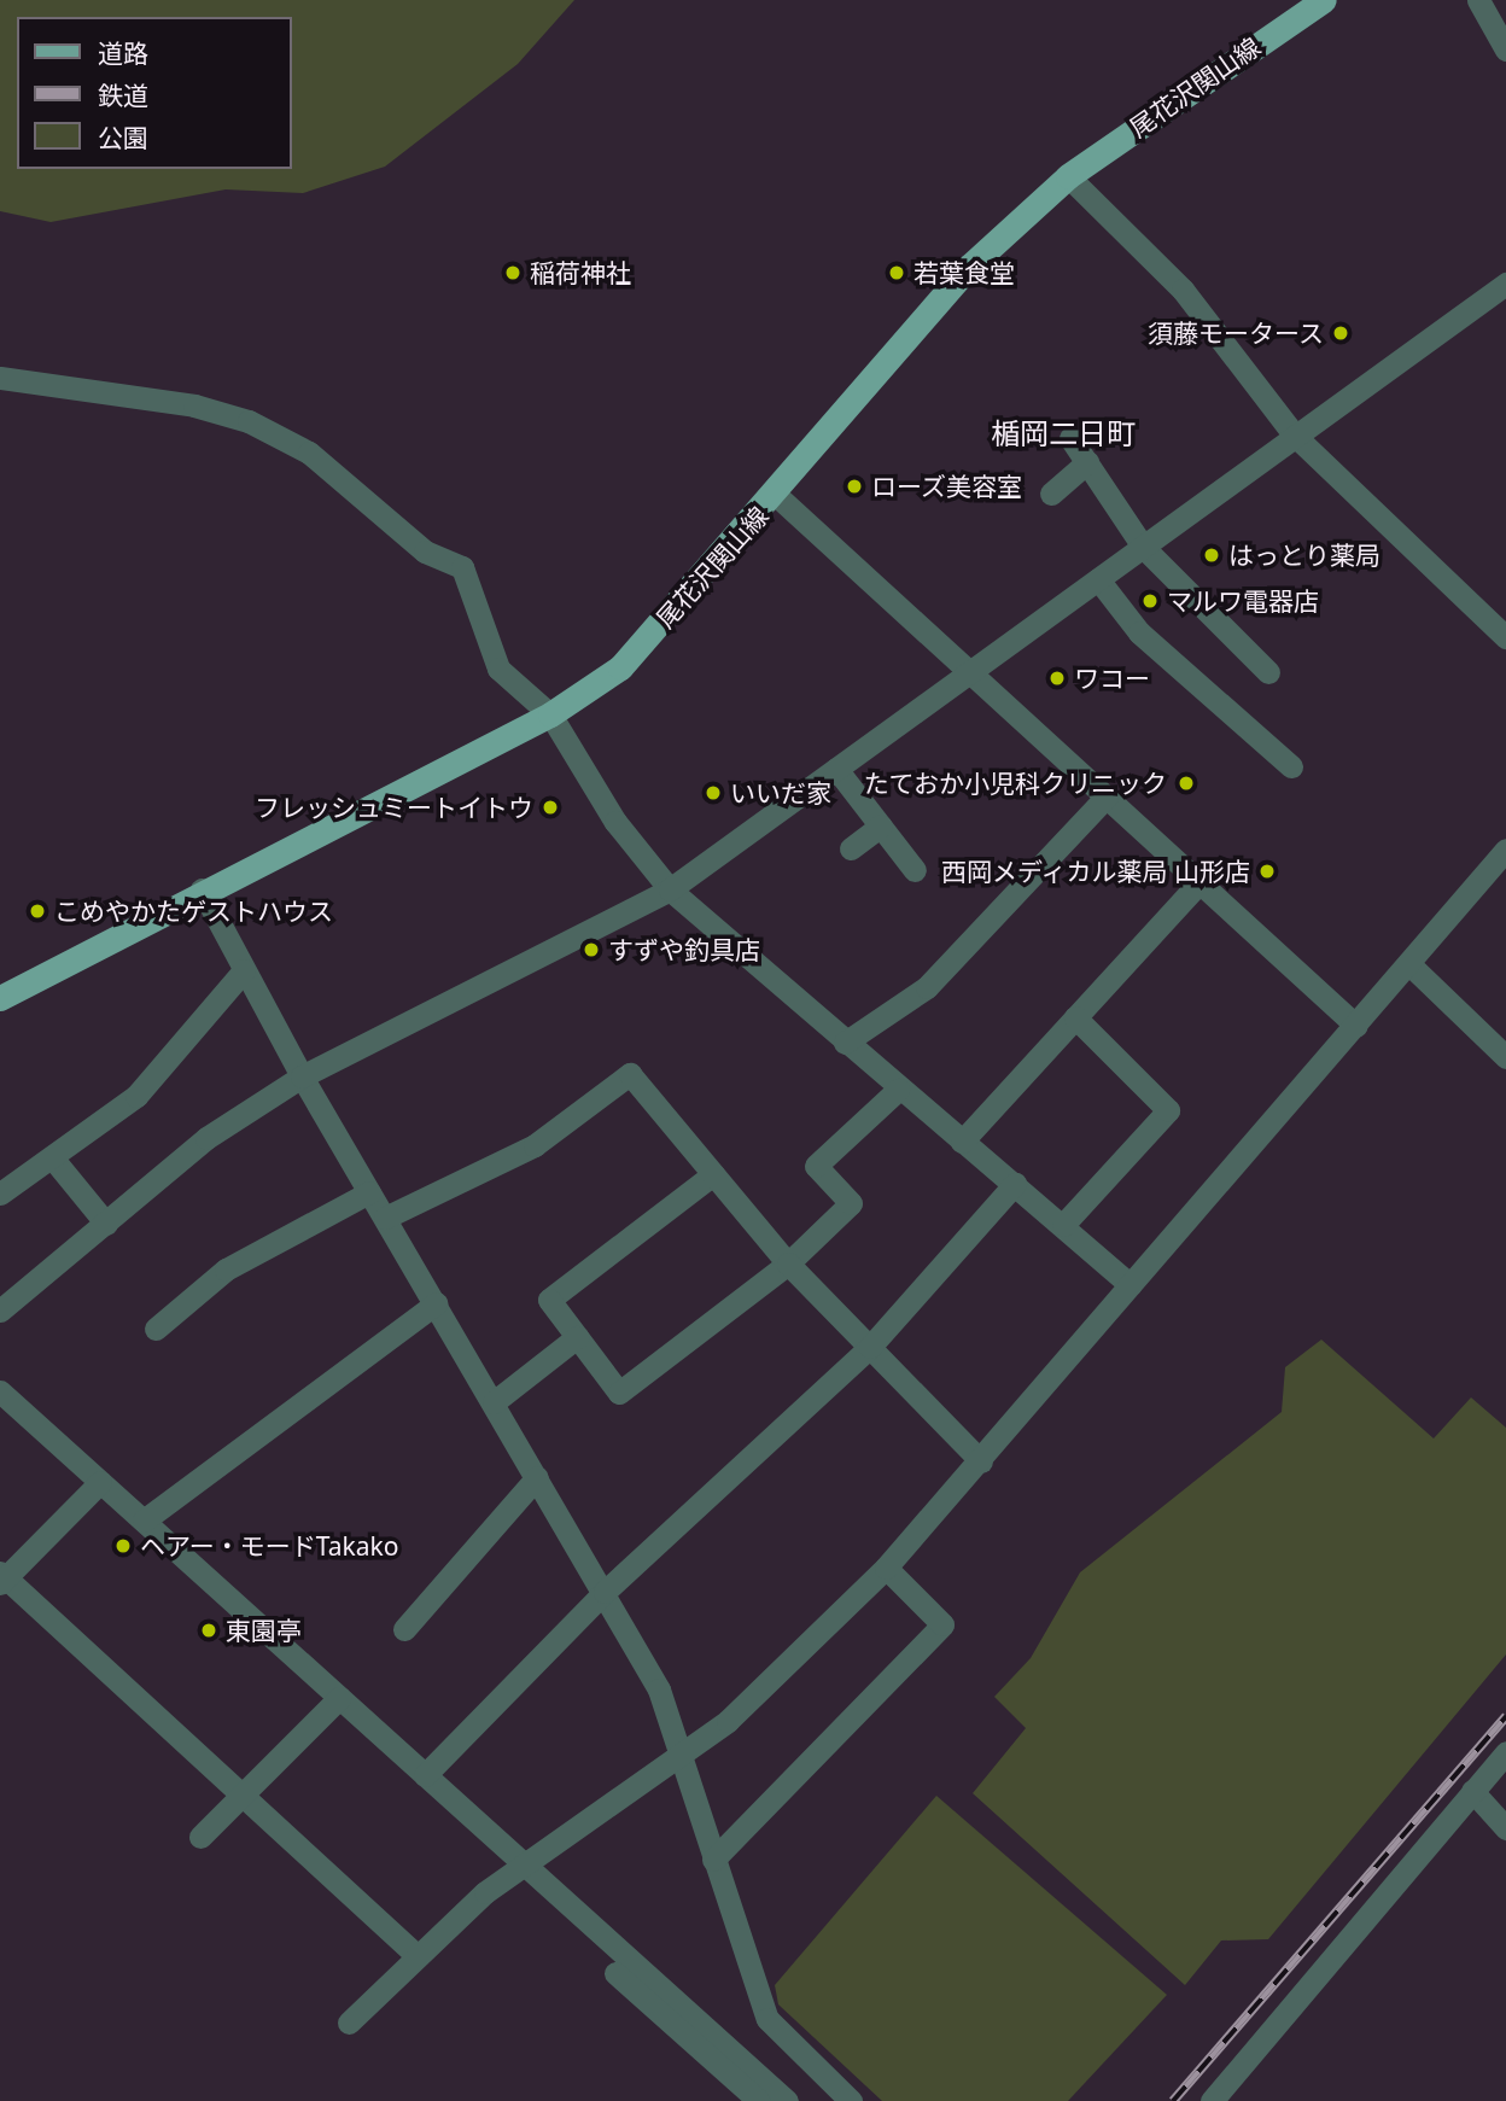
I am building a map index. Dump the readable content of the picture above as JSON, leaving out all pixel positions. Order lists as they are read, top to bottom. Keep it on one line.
{"streets":{"main road":["尾花沢関山線"]},"districts":["楯岡二日町"],"places":["稲荷神社","若葉食堂","須藤モータース","ローズ美容室","はっとり薬局","マルワ電器店","ワコー","たておか小児科クリニック","いいだ家","フレッシュミートイトウ","西岡メディカル薬局 山形店","こめやかたゲストハウス","すずや釣具店","ヘアー・モードTakako","東園亭"],"legend":["道路","鉄道","公園"]}
